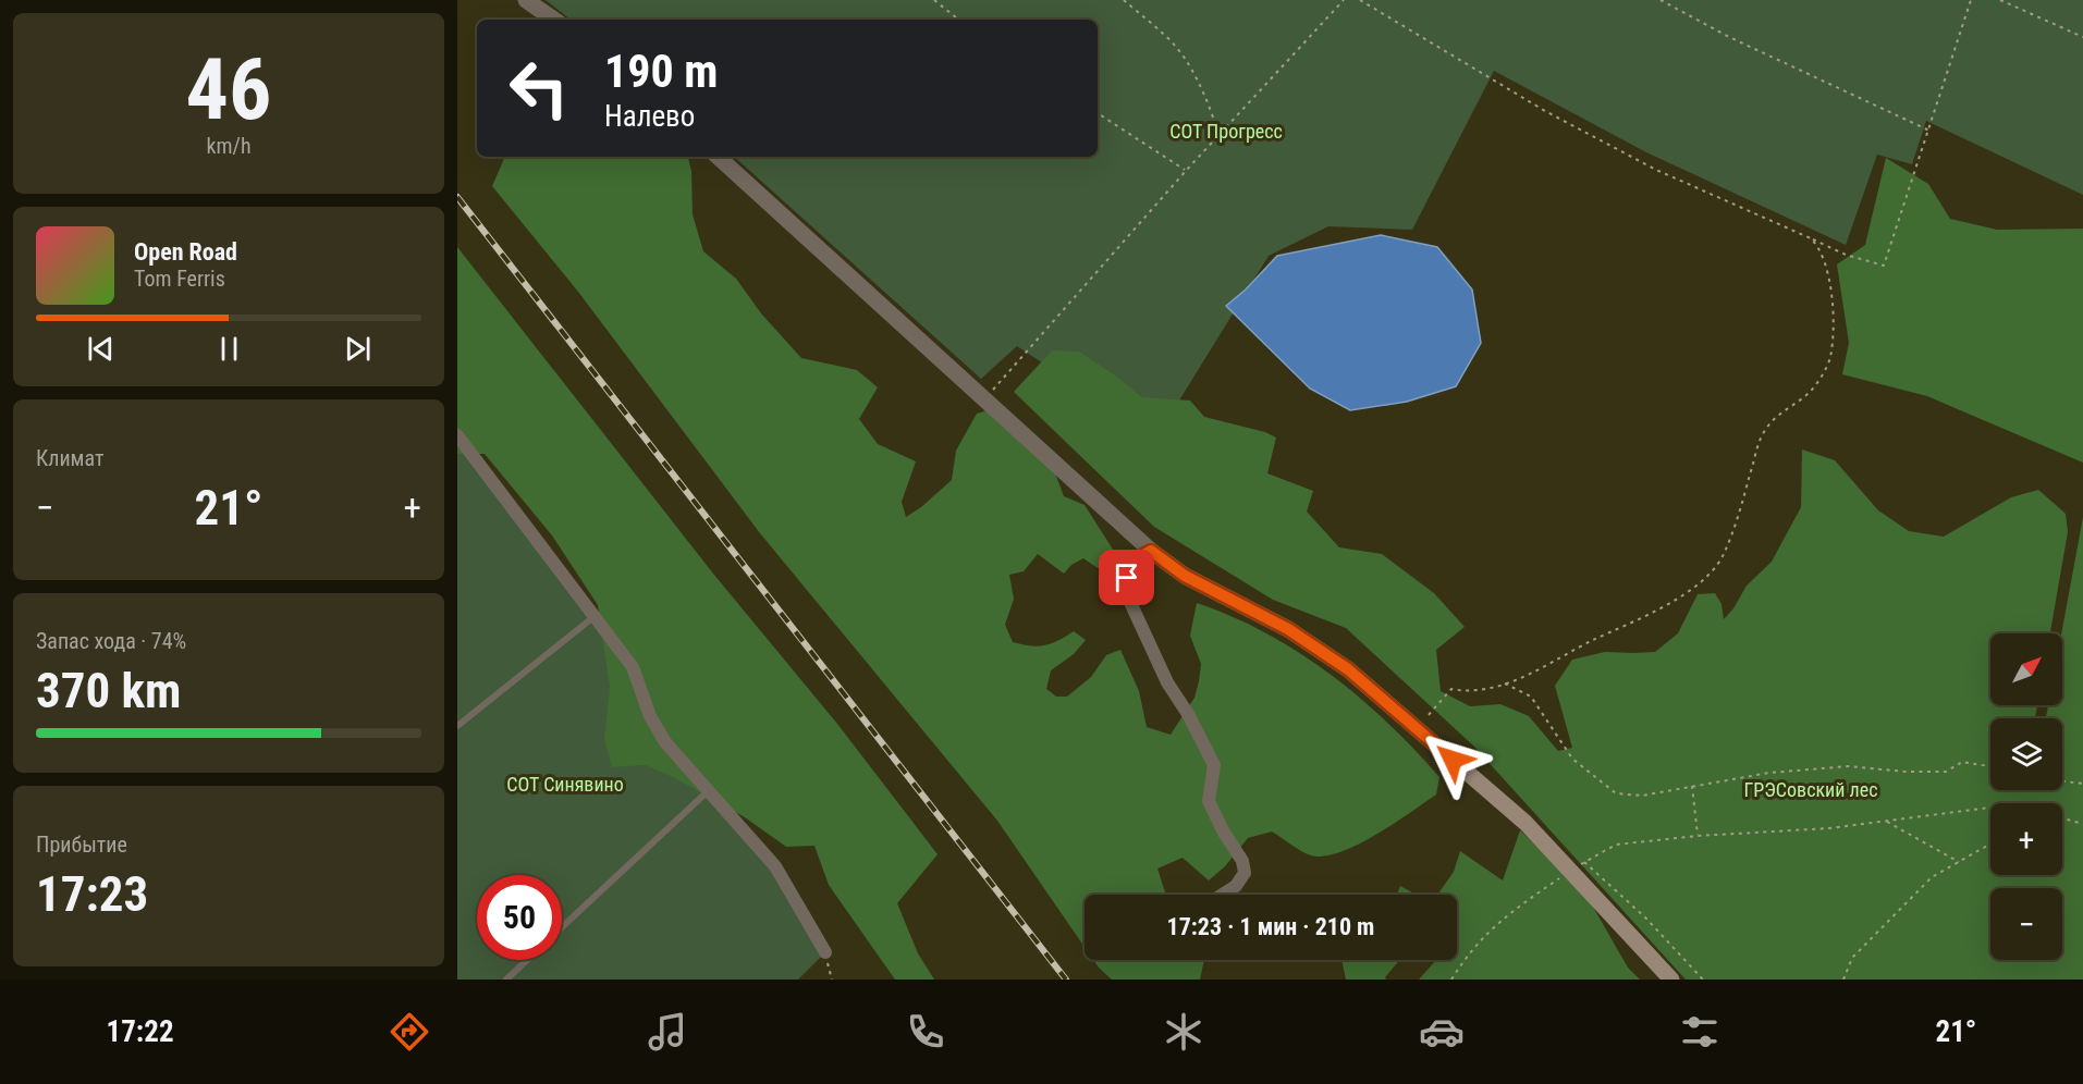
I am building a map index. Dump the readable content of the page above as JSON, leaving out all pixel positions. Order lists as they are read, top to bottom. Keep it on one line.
{"parks":["СОТ Прогресс","СОТ Синявино","ГРЭСовский лес"],"north":"top right","page":{"tile":[["46","km/h"],"Климат",["Запас хода · 74%","370 km"],["Прибытие","17:23"]],"turn":["190 m","Налево"],"song":["Open Road","Tom Ferris"],"heat":["−","21°","+"],"map_buttons":["+","−"],"limit":"50","trip":"17:23 · 1 мин · 210 m","tabs":["17:22","21°"]}}
